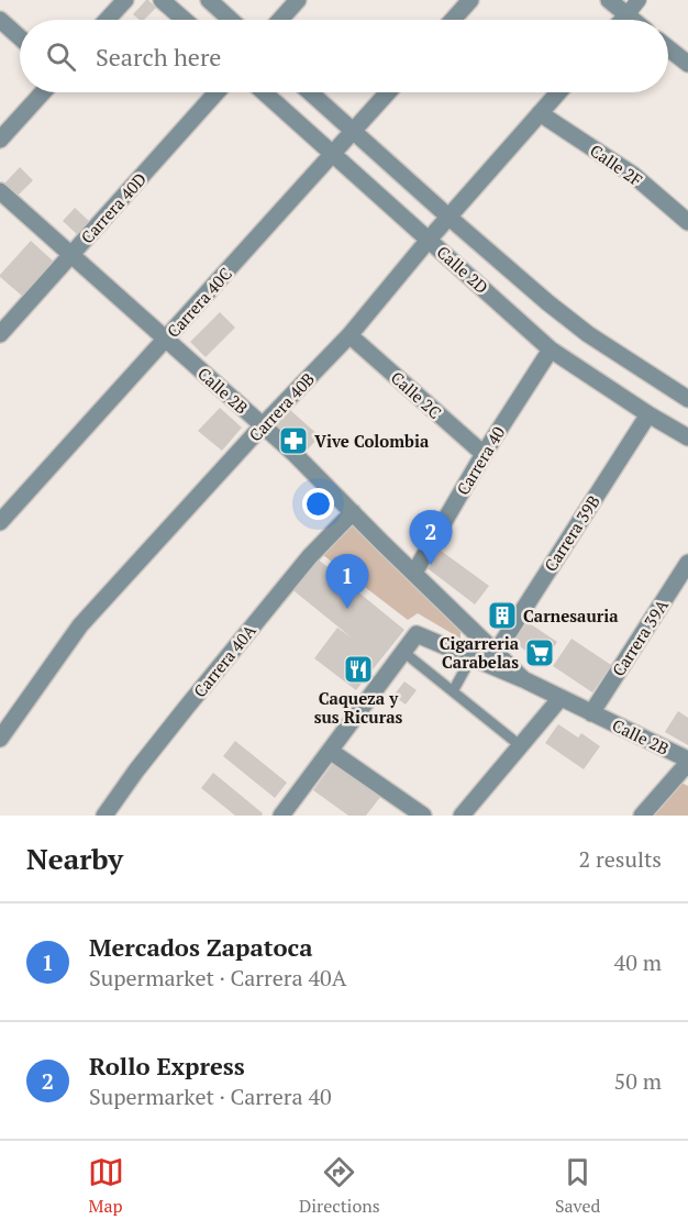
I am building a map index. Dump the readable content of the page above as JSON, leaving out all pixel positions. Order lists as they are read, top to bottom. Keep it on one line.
{"streets":{"street":["Calle 2F","Carrera 40D","Calle 2D","Carrera 40C","Calle 2B","Calle 2C","Carrera 40B","Carrera 40","Carrera 39B","Carrera 39A","Carrera 40A"]},"crossings":[["Calle 2F","Carrera 40B"],["Carrera 40D","Calle 2B"],["Calle 2D","Carrera 40C"],["Calle 2D","Carrera 40B"],["Calle 2D","Carrera 40"],["Calle 2D","Carrera 39B"],["Carrera 40C","Calle 2B"],["Calle 2B","Carrera 40B"],["Calle 2B","Carrera 40"],["Calle 2B","Carrera 39B"],["Calle 2B","Carrera 39A"],["Calle 2B","Carrera 40A"],["Calle 2C","Carrera 40B"],["Calle 2C","Carrera 40"]],"places":{"pharmacy":["Vive Colombia"],"building":["Carnesauria"],"supermarket":["Cigarreria Carabelas"],"restaurant":["Caqueza y sus Ricuras"]},"page":{"search":"Search here","pins":["2","1"],"heading":["Nearby","2 results"],"list":[{"mark":"1","name":"Mercados Zapatoca","note":"Supermarket · Carrera 40A","value":"40 m"},{"mark":"2","name":"Rollo Express","note":"Supermarket · Carrera 40","value":"50 m"}],"nav":["Map","Directions","Saved"]}}
